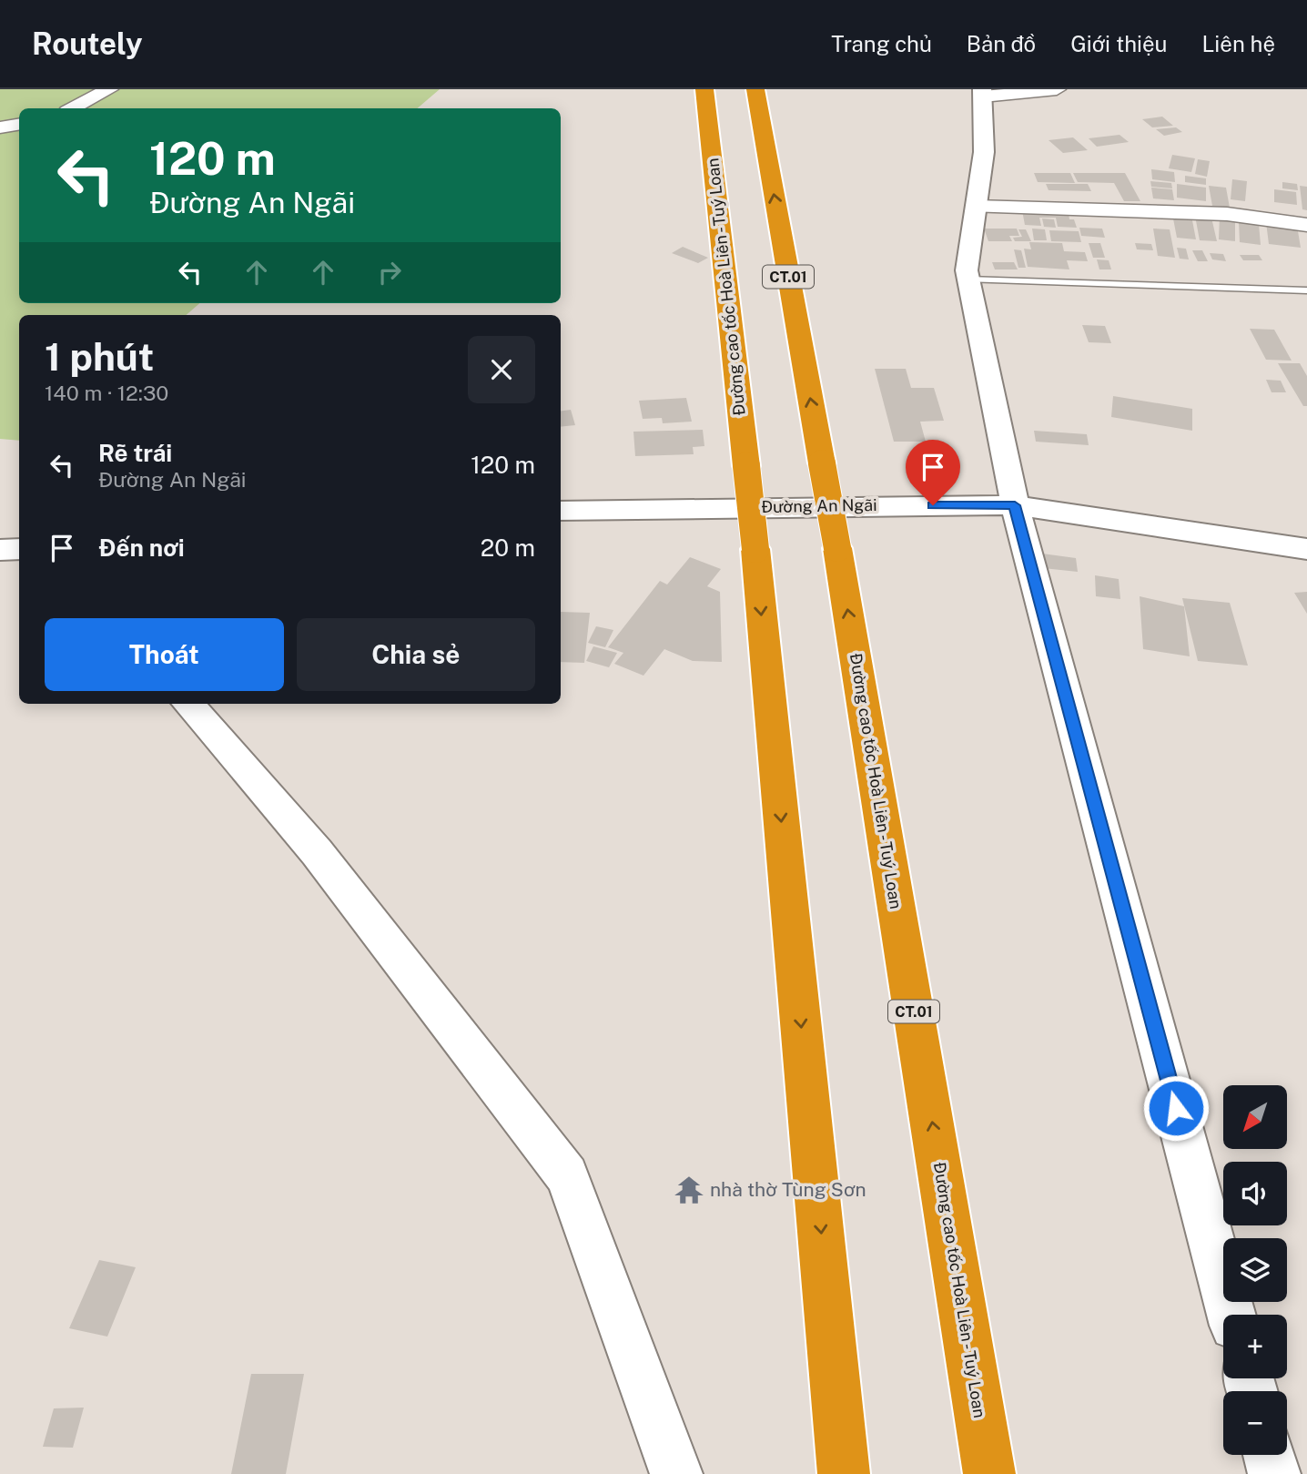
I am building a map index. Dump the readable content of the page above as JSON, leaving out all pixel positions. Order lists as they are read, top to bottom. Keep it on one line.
{"streets":{"highway":["CT.01","Đường cao tốc Hoà Liên - Tuý Loan"],"main road":["Đường An Ngãi"]},"places":{"temple":["nhà thờ Tùng Sơn"]},"north":"bottom left","page":{"header":"Routely","nav":["Trang chủ","Bản đồ","Giới thiệu","Liên hệ"],"turn":["120 m","Đường An Ngãi"],"heading":["1 phút","140 m · 12:30"],"list":[{"name":"Rẽ trái","note":"Đường An Ngãi","value":"120 m"},{"name":"Đến nơi","value":"20 m"}],"buttons":["Thoát","Chia sẻ"],"map_buttons":["+","−"]}}
